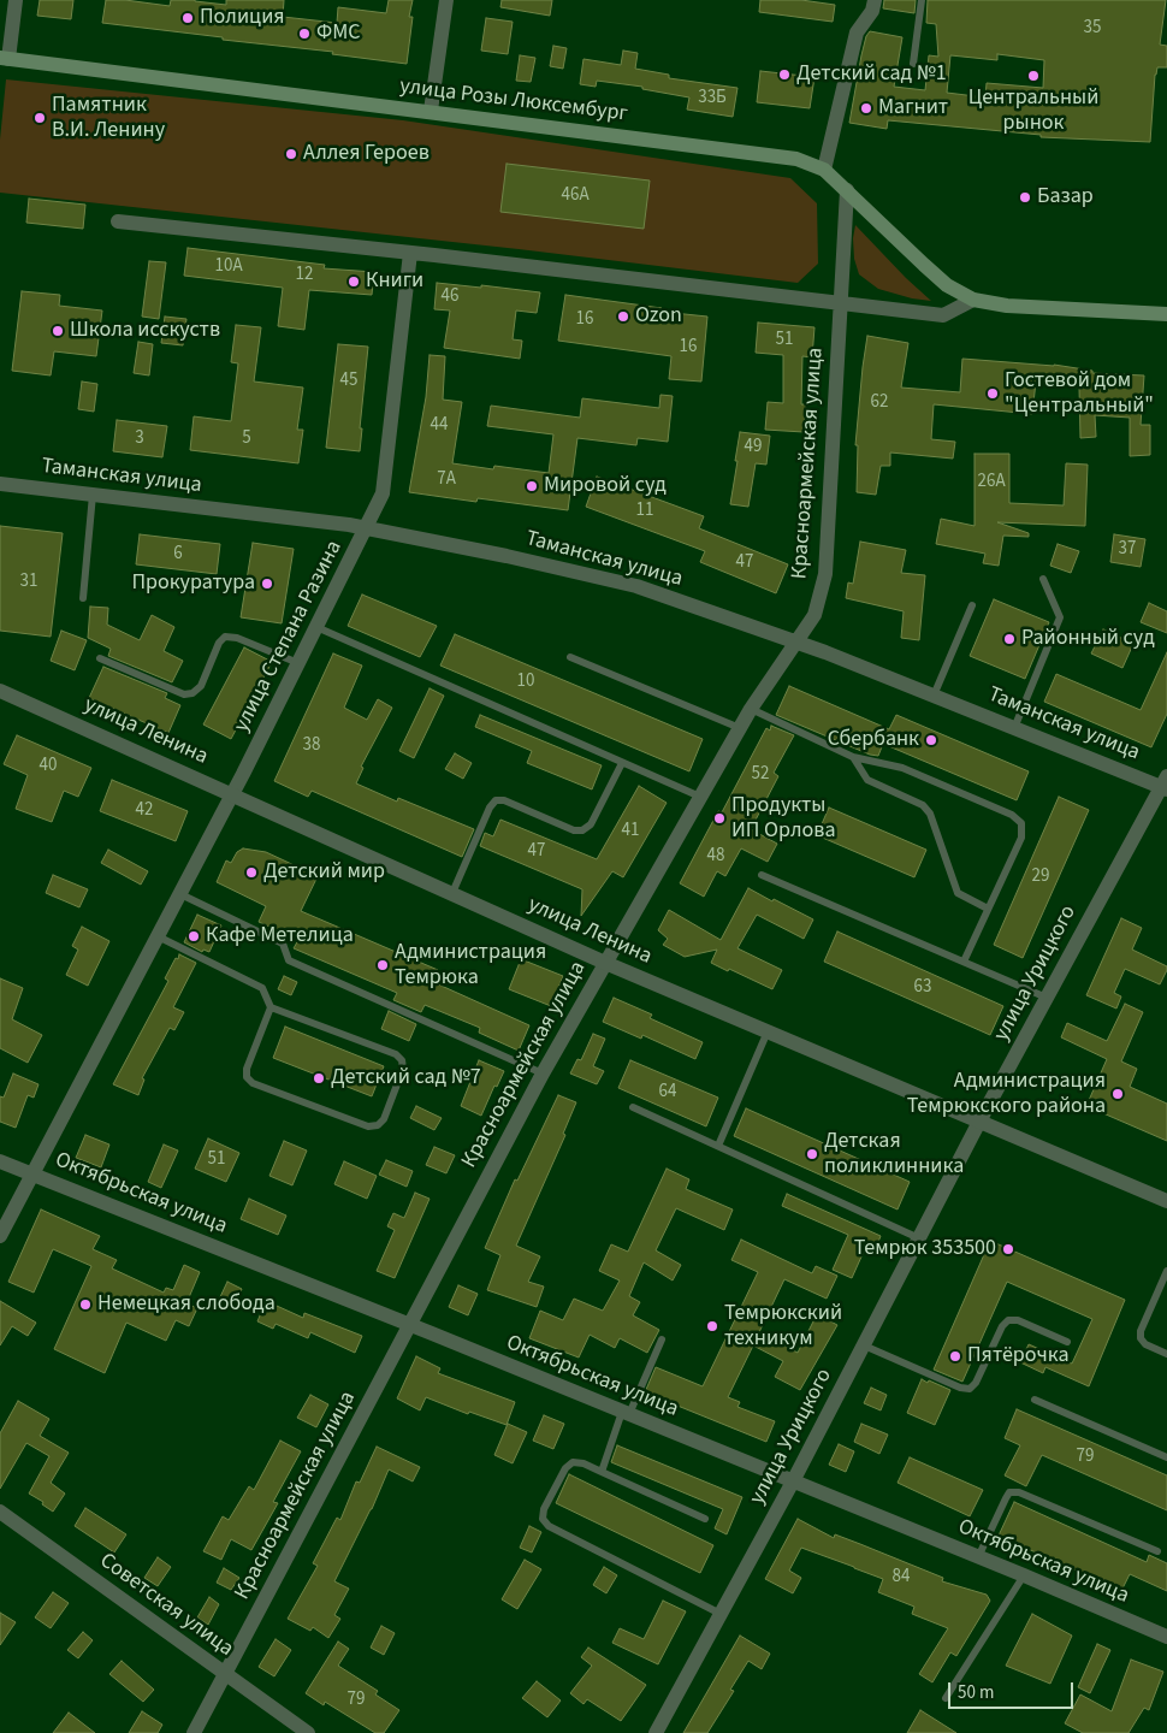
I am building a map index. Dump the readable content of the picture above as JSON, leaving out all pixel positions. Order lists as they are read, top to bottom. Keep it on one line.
{"streets":{"main road":["улица Розы Люксембург"],"street":["Красноармейская улица","Таманская улица","улица Степана Разина","улица Ленина","улица Урицкого","Октябрьская улица","Советская улица"]},"crossings":[["улица Розы Люксембург","Красноармейская улица"],["Красноармейская улица","Таманская улица"],["Красноармейская улица","улица Ленина"],["Красноармейская улица","Октябрьская улица"],["Красноармейская улица","Советская улица"],["Таманская улица","улица Степана Разина"],["Таманская улица","улица Урицкого"],["улица Степана Разина","улица Ленина"],["улица Степана Разина","Октябрьская улица"],["улица Ленина","улица Урицкого"],["улица Урицкого","Октябрьская улица"]],"places":["Полиция","ФМС","Детский сад №1","Центральный рынок","Магнит","Памятник В.И. Ленину","Аллея Героев","Базар","Книги","Ozon","Школа исскуств","Гостевой дом \"Центральный\"","Мировой суд","Прокуратура","Районный суд","Сбербанк","Продукты ИП Орлова","Детский мир","Кафе Метелица","Администрация Темрюка","Детский сад №7","Администрация Темрюкского района","Детская поликлинника","Темрюк 353500","Немецкая слобода","Темрюкский техникум","Пятёрочка"],"house_numbers":["35","33Б","46А","10А","12","46","16","51","16","45","62","44","3","5","49","7А","26А","11","37","6","47","31","10","38","40","52","42","41","47","48","29","63","64","51","79","84","79"],"scale_bar":"50 m"}
